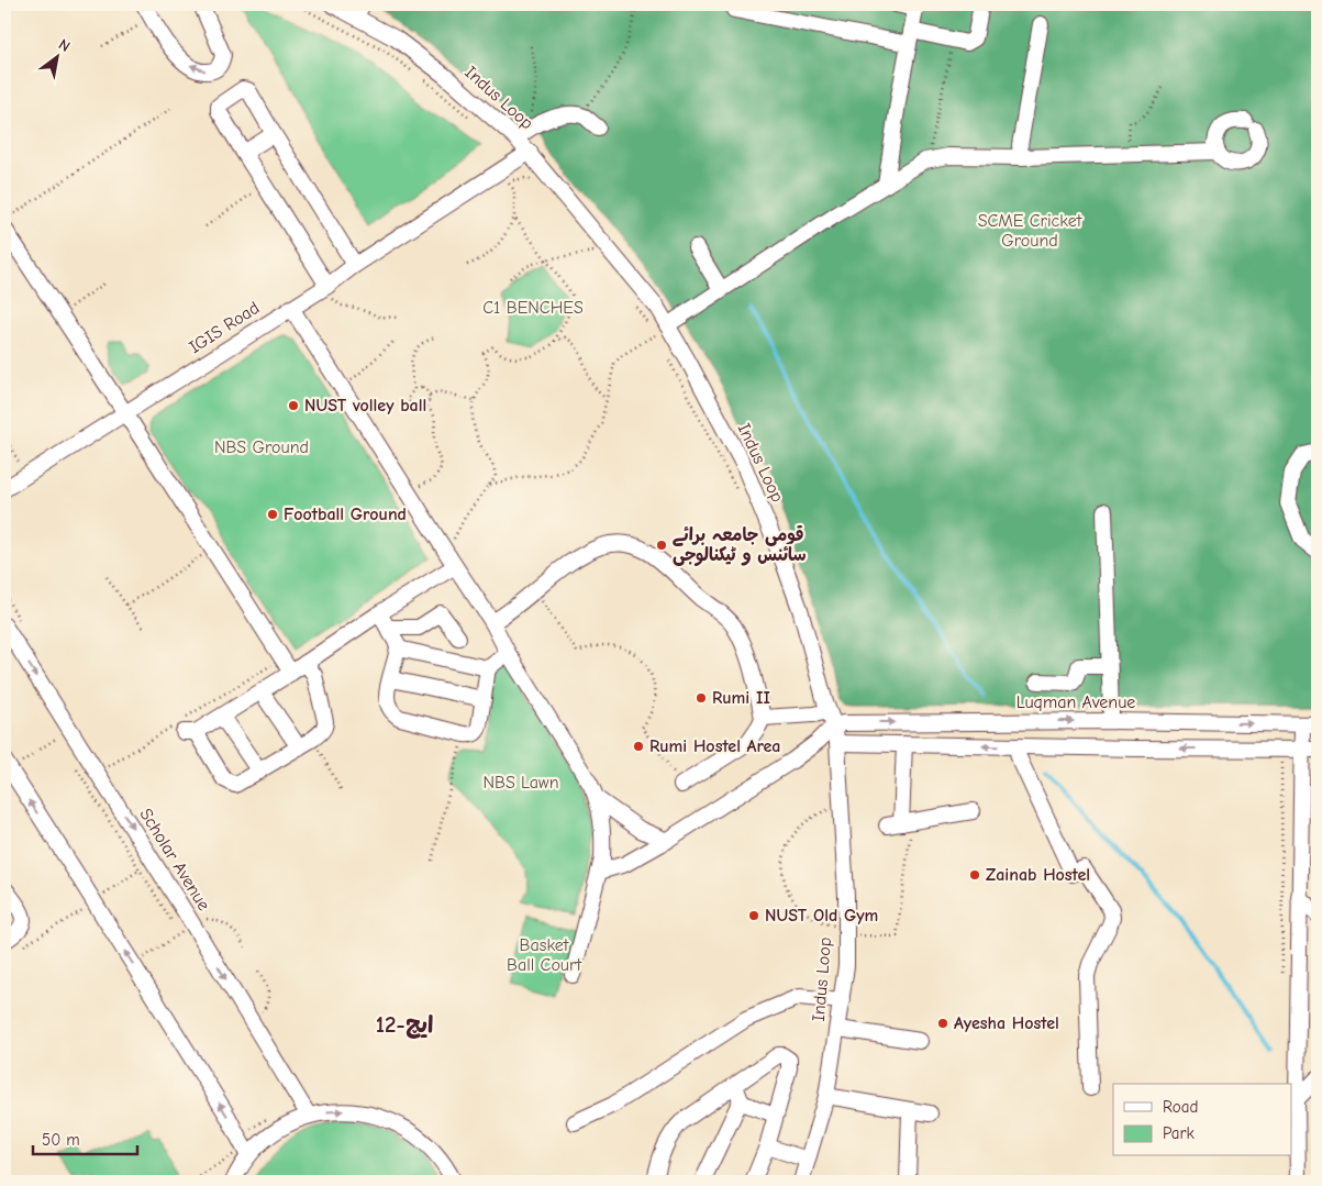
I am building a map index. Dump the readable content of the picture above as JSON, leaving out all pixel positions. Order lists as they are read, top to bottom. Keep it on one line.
{"streets":{"street":["Indus Loop","IGIS Road","Luqman Avenue","Scholar Avenue"]},"crossings":[["Indus Loop","IGIS Road"],["Indus Loop","Luqman Avenue"]],"districts":["ایچ-12"],"parks":["SCME Cricket Ground","C1 BENCHES","NBS Ground","NBS Lawn","Basket Ball Court"],"places":["NUST volley ball","Football Ground","قومی جامعہ برائے سائنس و ٹیکنالوجی","Rumi II","Rumi Hostel Area","Zainab Hostel","NUST Old Gym","Ayesha Hostel"],"legend":["Road","Park"],"scale_bar":"50 m","north":"top right"}
